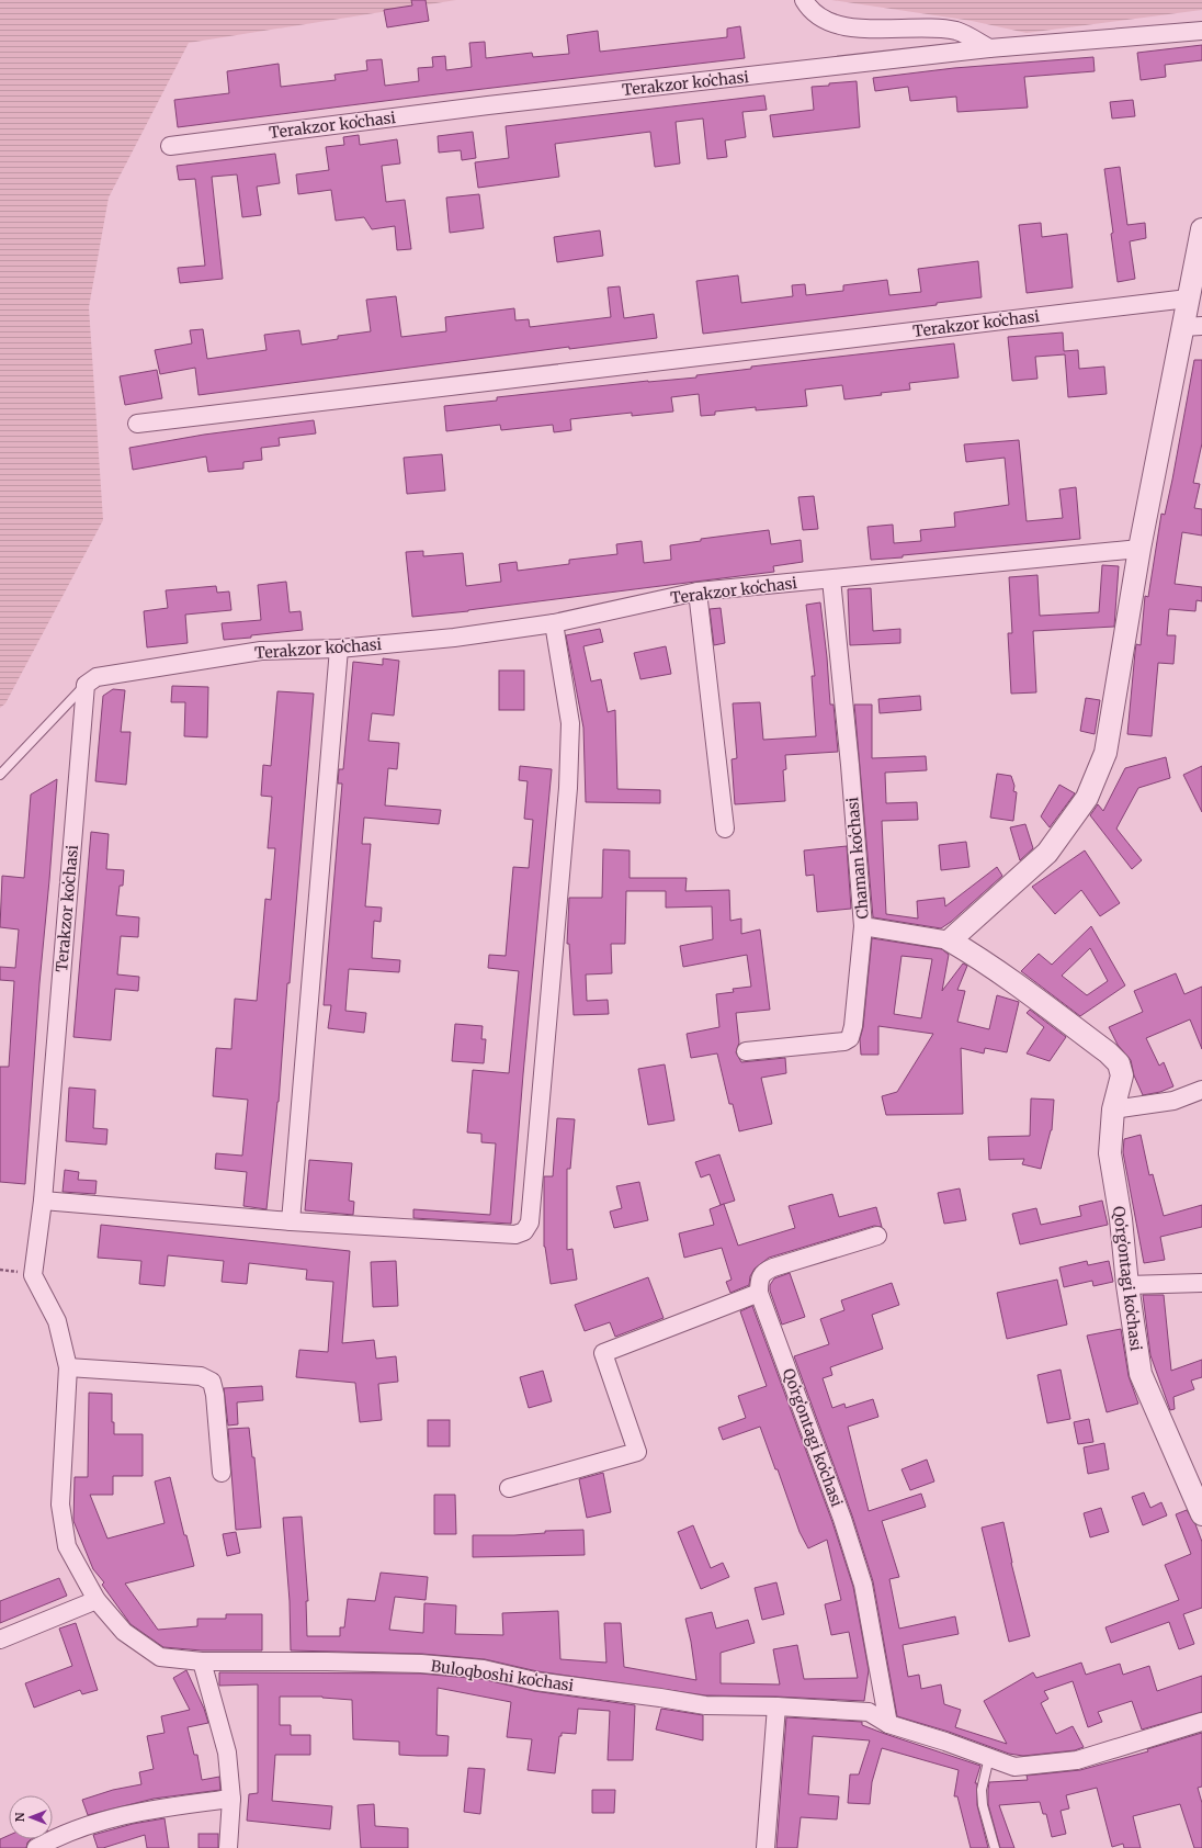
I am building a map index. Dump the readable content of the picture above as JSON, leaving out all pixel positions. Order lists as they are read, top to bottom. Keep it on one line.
{"streets":{"street":["Terakzor koʻchasi","Chaman koʻchasi","Qoʻrgʻontagi koʻchasi","Buloqboshi koʻchasi"]},"crossings":[["Terakzor koʻchasi","Chaman koʻchasi"],["Terakzor koʻchasi","Buloqboshi koʻchasi"],["Chaman koʻchasi","Qoʻrgʻontagi koʻchasi"],["Qoʻrgʻontagi koʻchasi","Buloqboshi koʻchasi"]],"north":"left"}
